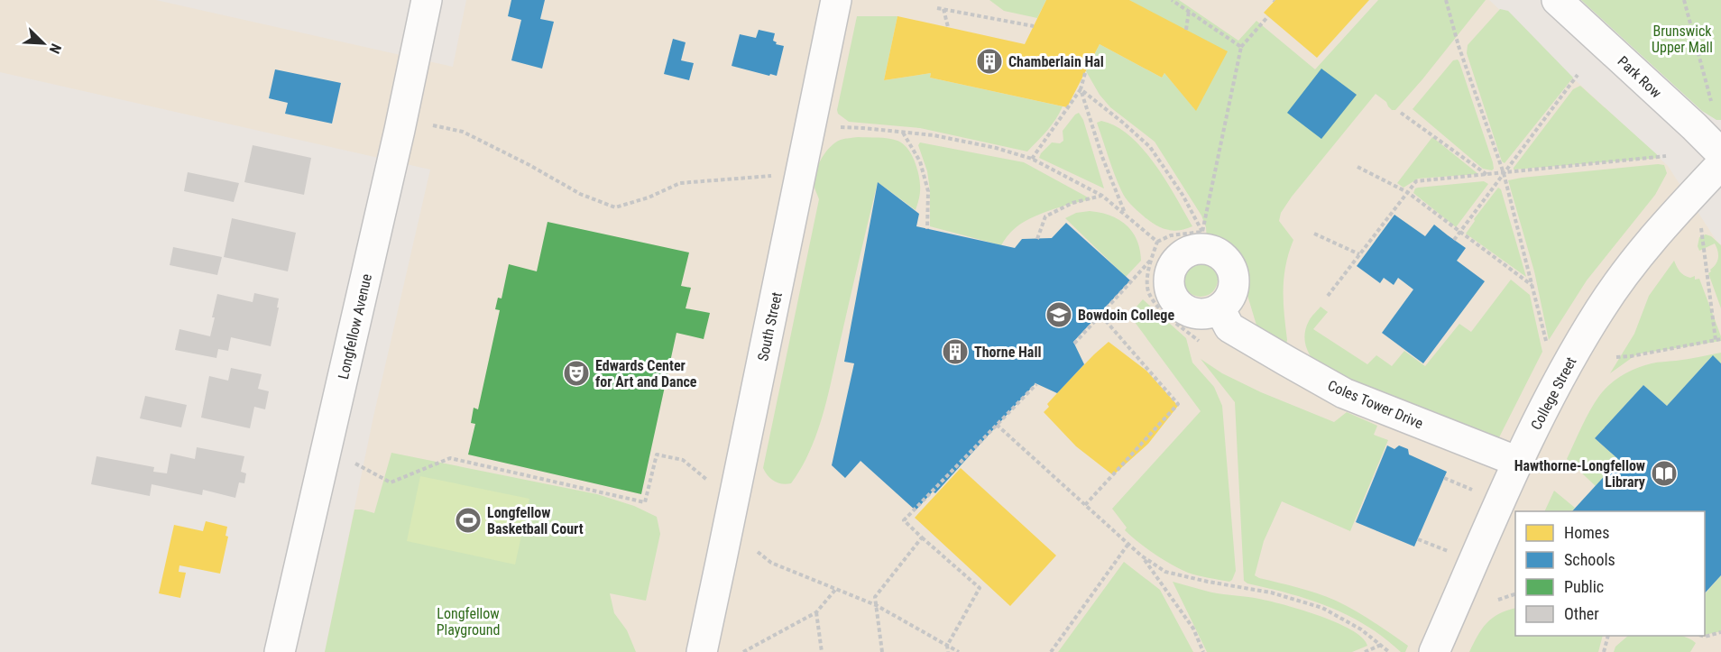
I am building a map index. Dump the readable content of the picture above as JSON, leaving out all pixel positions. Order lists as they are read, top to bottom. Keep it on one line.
{"streets":{"street":["Park Row","Longfellow Avenue","South Street","College Street","Coles Tower Drive"]},"crossings":[["College Street","Coles Tower Drive"]],"parks":["Brunswick Upper Mall","Longfellow Playground"],"places":{"building":["Chamberlain Hal","Thorne Hall"],"school or university":["Bowdoin College"],"theatre":["Edwards Center for Art and Dance"],"library":["Hawthorne-Longfellow Library"],"sports":["Longfellow Basketball Court"]},"legend":["Homes","Schools","Public","Other"],"north":"bottom right"}
